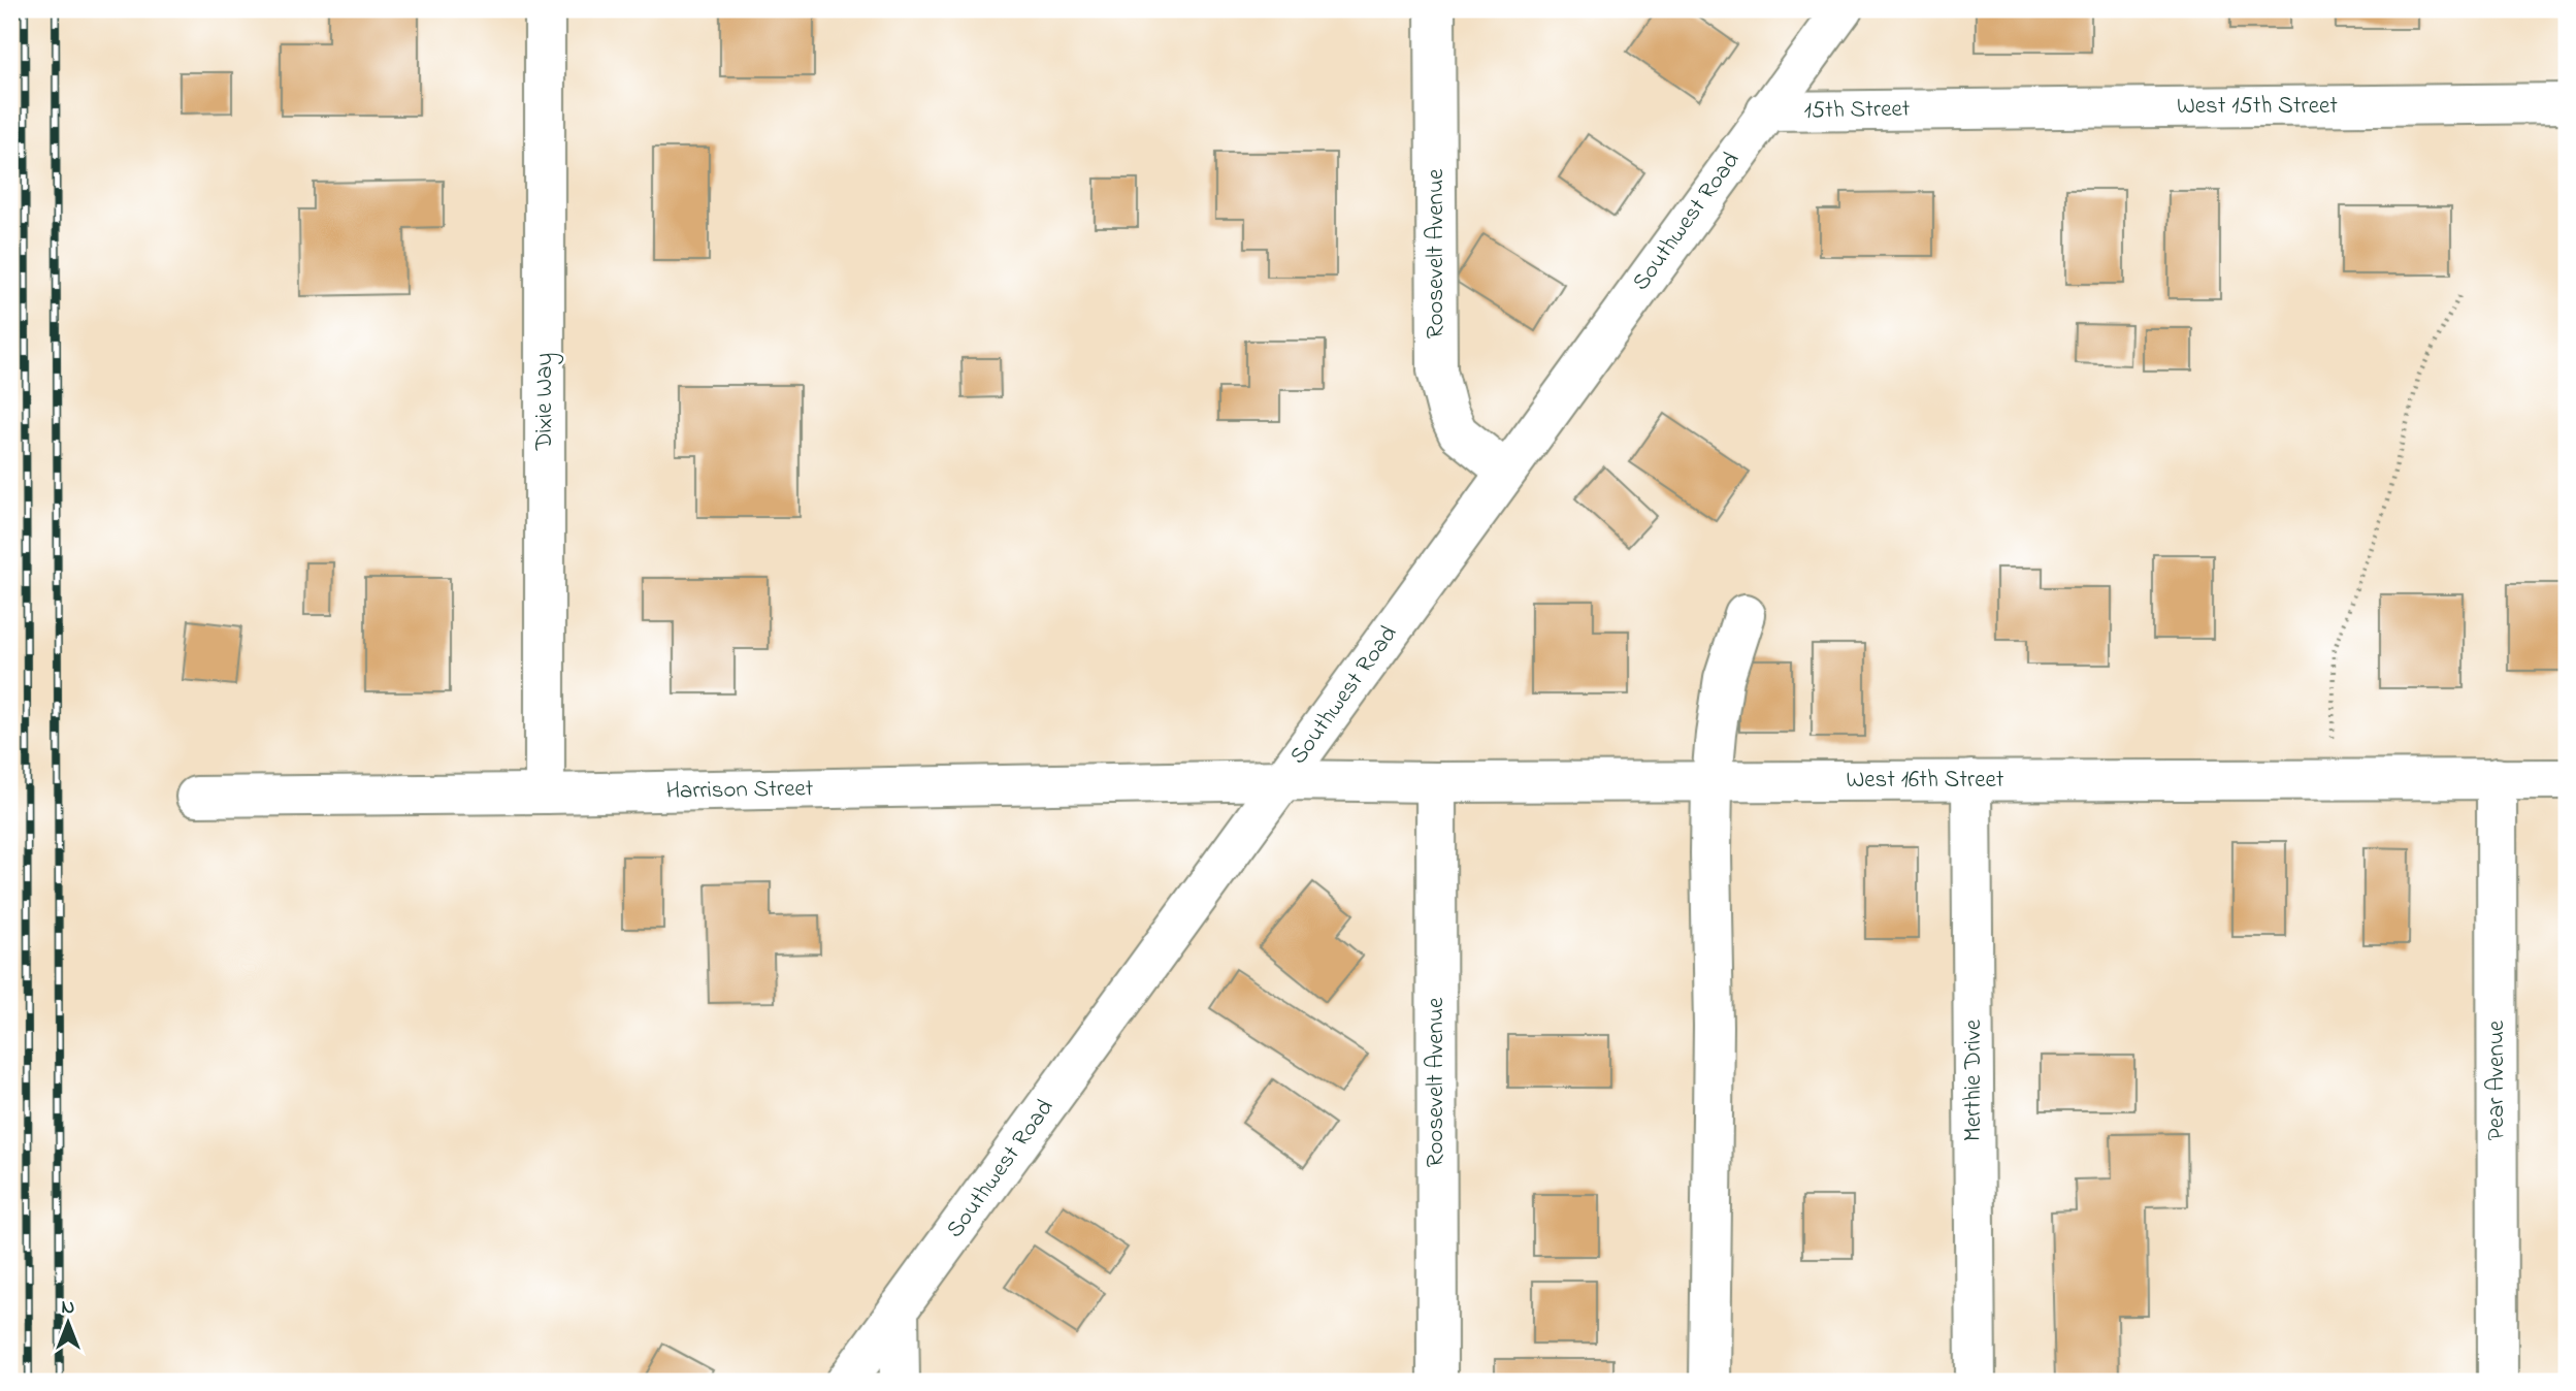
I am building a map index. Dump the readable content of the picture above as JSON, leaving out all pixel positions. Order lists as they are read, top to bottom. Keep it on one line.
{"streets":{"street":["West 15th Street","15th Street","Southwest Road","Roosevelt Avenue","Dixie Way","West 16th Street","Harrison Street","Merthie Drive","Pear Avenue"]},"crossings":[["West 15th Street","15th Street"],["15th Street","Southwest Road"],["Southwest Road","Roosevelt Avenue"],["Southwest Road","West 16th Street"],["Southwest Road","Harrison Street"],["Roosevelt Avenue","West 16th Street"],["Dixie Way","Harrison Street"],["West 16th Street","Harrison Street"],["West 16th Street","Merthie Drive"],["West 16th Street","Pear Avenue"]],"north":"top"}
